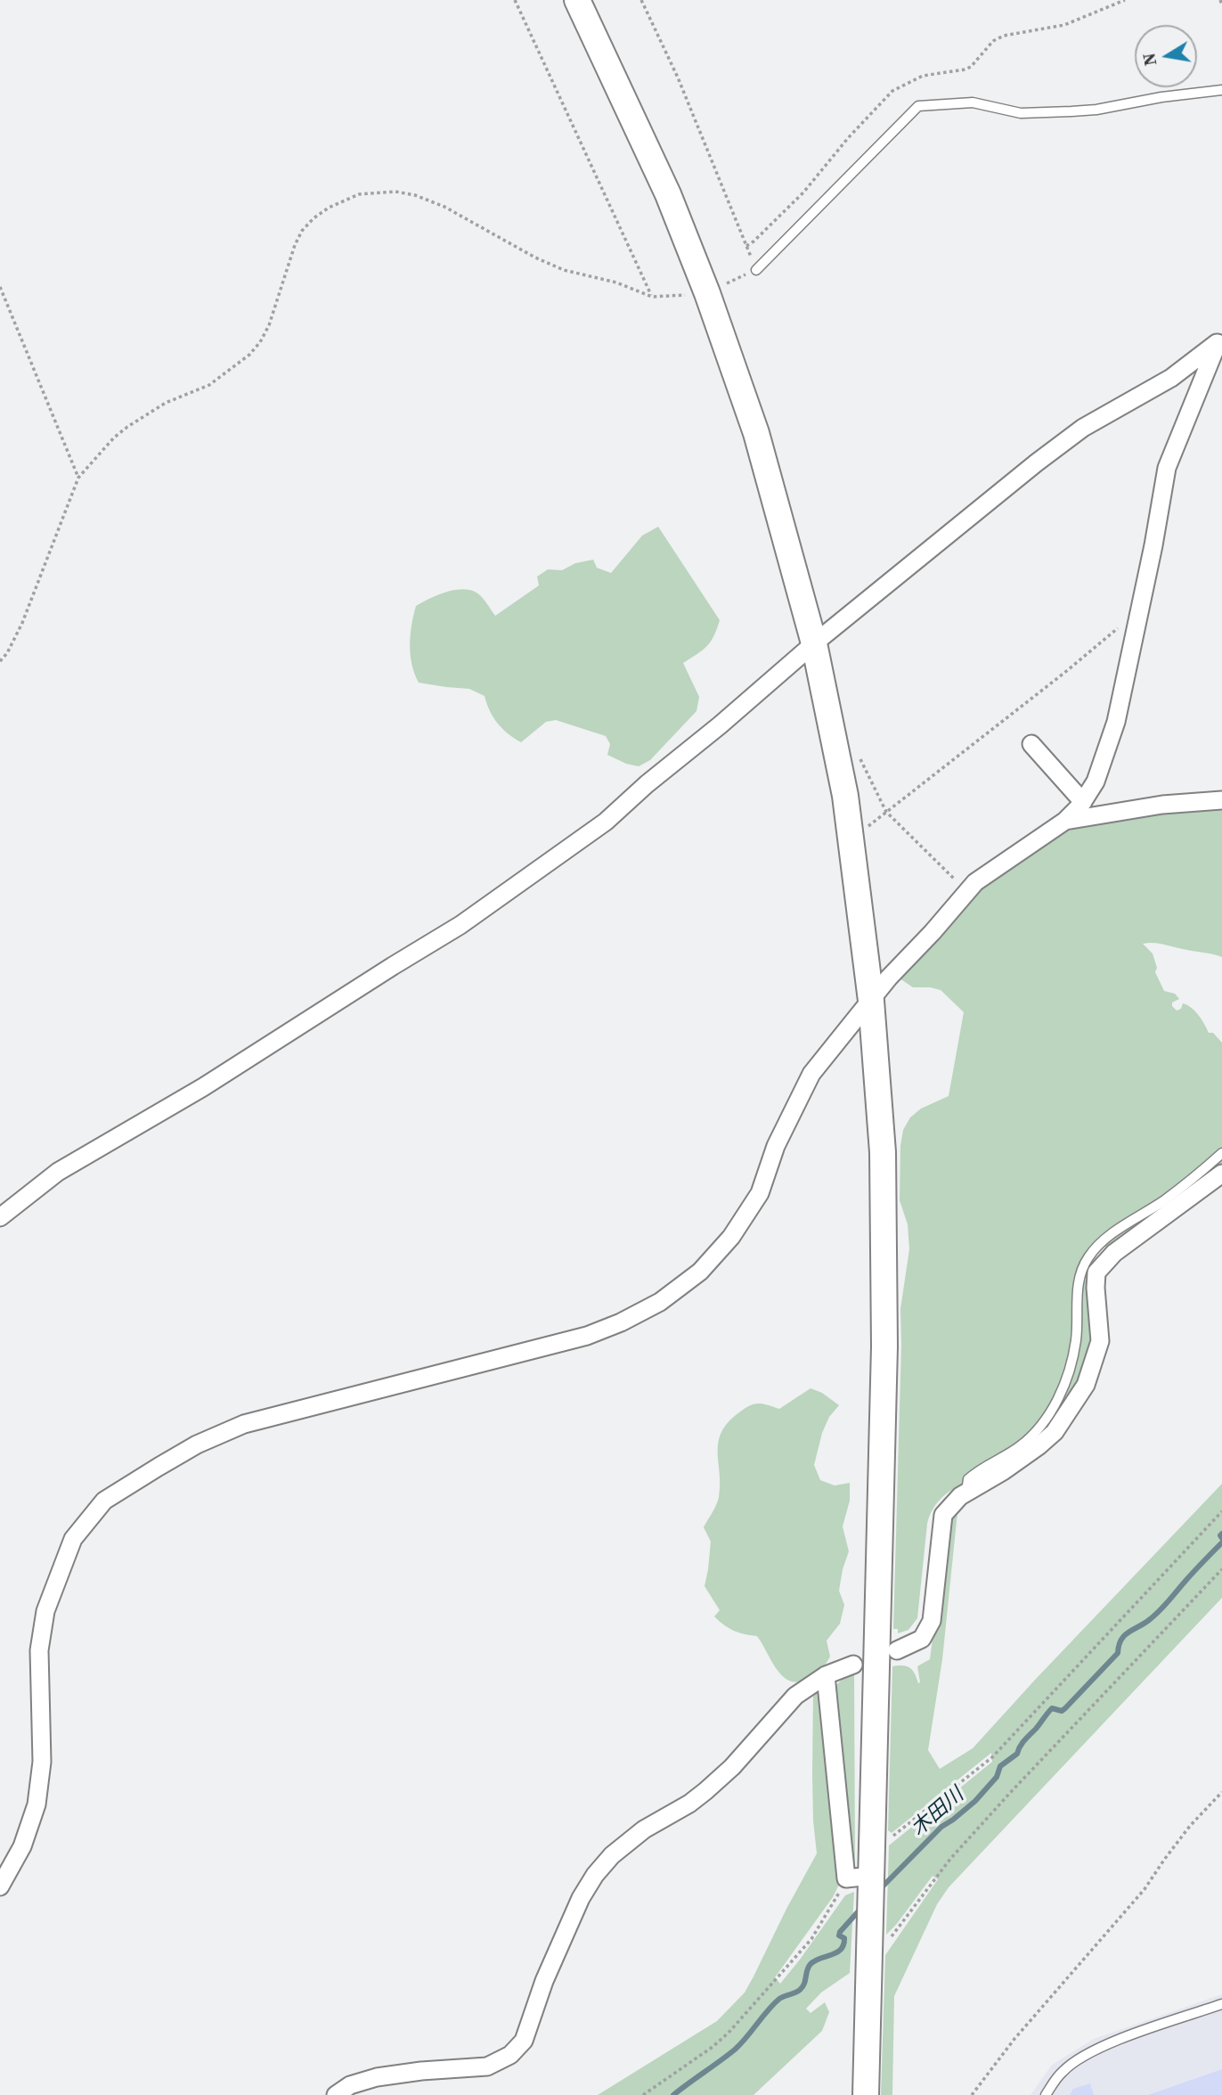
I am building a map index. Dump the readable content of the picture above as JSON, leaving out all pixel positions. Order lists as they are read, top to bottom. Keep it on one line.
{"water":["木田川"],"north":"left"}
